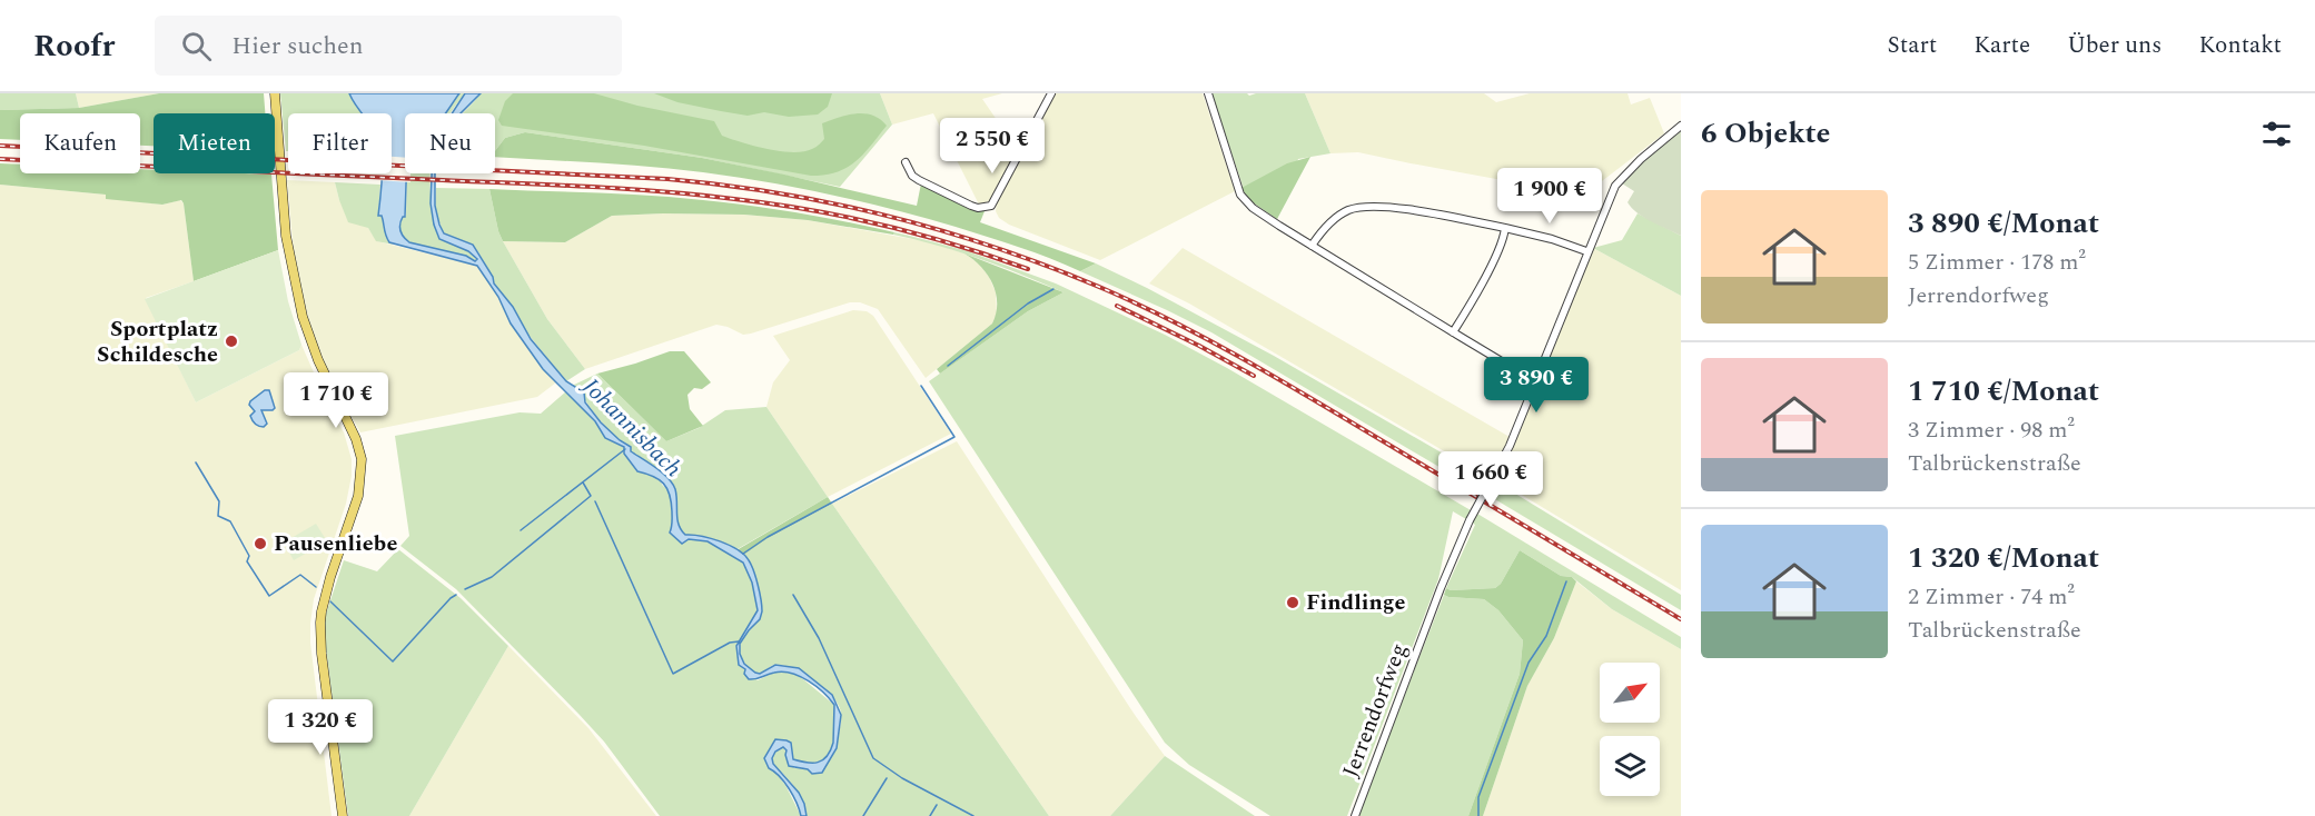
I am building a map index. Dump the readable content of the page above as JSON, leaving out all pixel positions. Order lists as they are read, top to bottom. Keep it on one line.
{"streets":{"street":["Jerrendorfweg"]},"water":["Johannisbach"],"places":["Sportplatz Schildesche","Pausenliebe","Findlinge"],"north":"top right","page":{"header":"Roofr","search":"Hier suchen","nav":["Start","Karte","Über uns","Kontakt"],"heading":"6 Objekte","chip":["Kaufen","Mieten","Filter","Neu"],"price":["2 550 €","1 900 €","3 890 €","1 710 €","1 660 €","1 320 €"],"list":[{"name":"3 890 €/Monat","note":"5 Zimmer · 178 m² · Jerrendorfweg"},{"name":"1 710 €/Monat","note":"3 Zimmer · 98 m² · Talbrückenstraße"},{"name":"1 320 €/Monat","note":"2 Zimmer · 74 m² · Talbrückenstraße"}]}}
